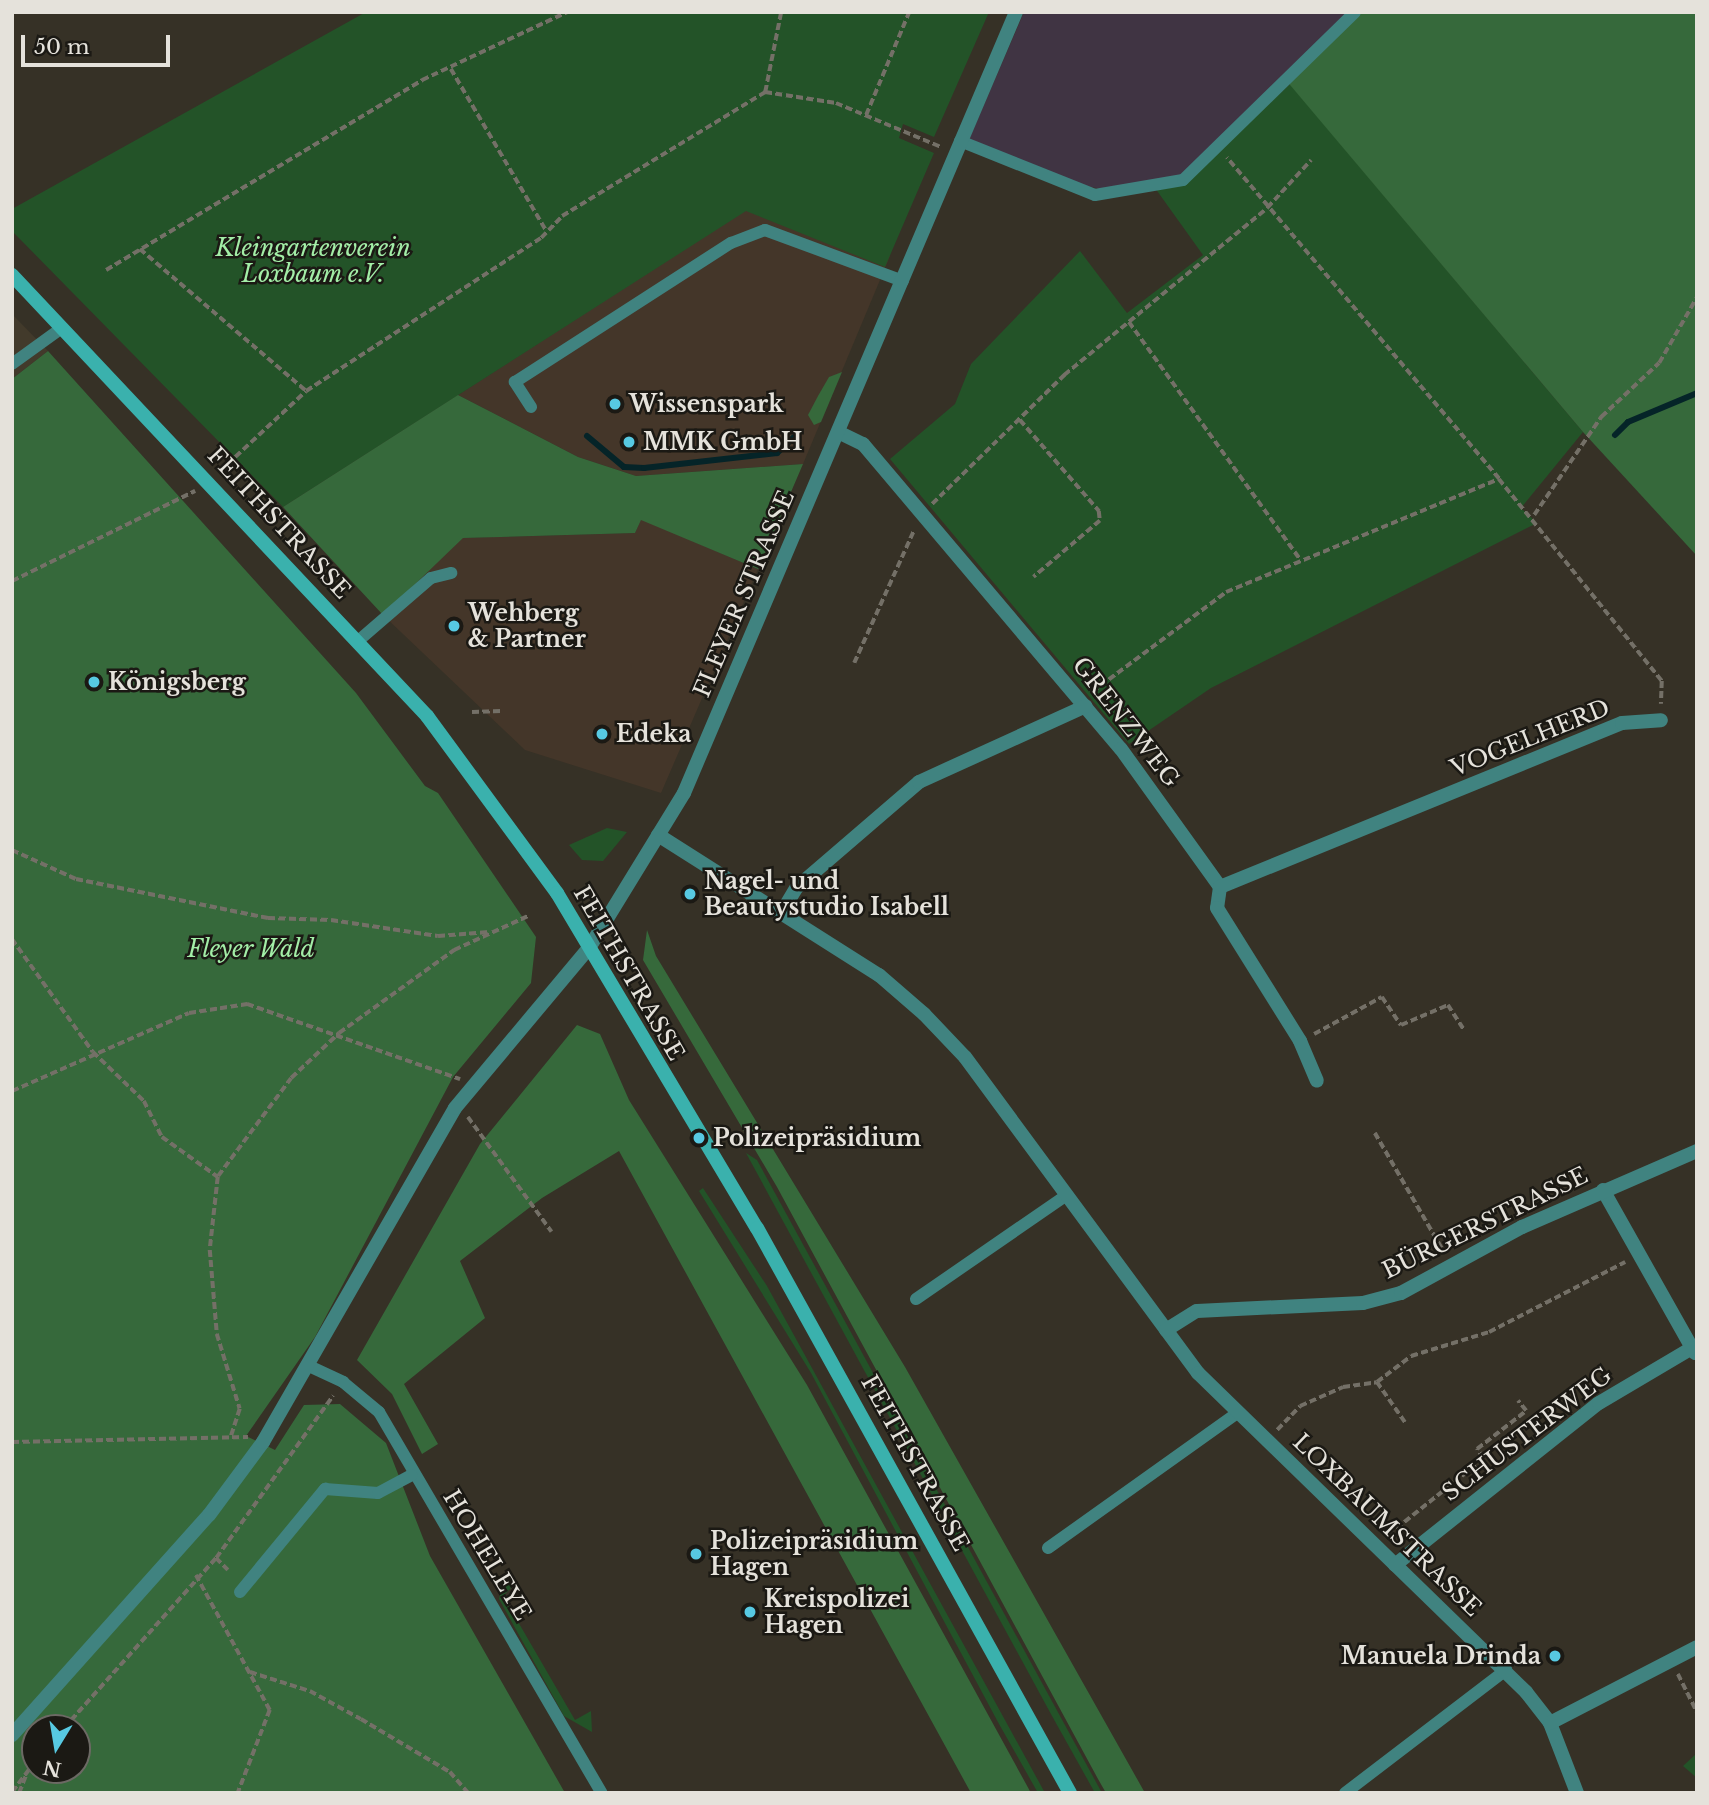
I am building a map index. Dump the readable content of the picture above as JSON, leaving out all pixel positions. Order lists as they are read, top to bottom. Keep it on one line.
{"streets":{"main road":["FEITHSTRASSE"],"street":["FLEYER STRASSE","GRENZWEG","VOGELHERD","BÜRGERSTRASSE","SCHUSTERWEG","LOXBAUMSTRASSE"],"lane":["HOHELEYE"]},"crossings":[["FEITHSTRASSE","FLEYER STRASSE"],["FLEYER STRASSE","GRENZWEG"],["FLEYER STRASSE","LOXBAUMSTRASSE"],["GRENZWEG","VOGELHERD"],["BÜRGERSTRASSE","LOXBAUMSTRASSE"],["SCHUSTERWEG","LOXBAUMSTRASSE"]],"parks":["Kleingartenverein Loxbaum e.V.","Fleyer Wald"],"places":["Wissenspark","MMK GmbH","Wehberg & Partner","Königsberg","Edeka","Nagel- und Beautystudio Isabell","Polizeipräsidium","Polizeipräsidium Hagen","Kreispolizei Hagen","Manuela Drinda"],"scale_bar":"50 m","north":"bottom"}
